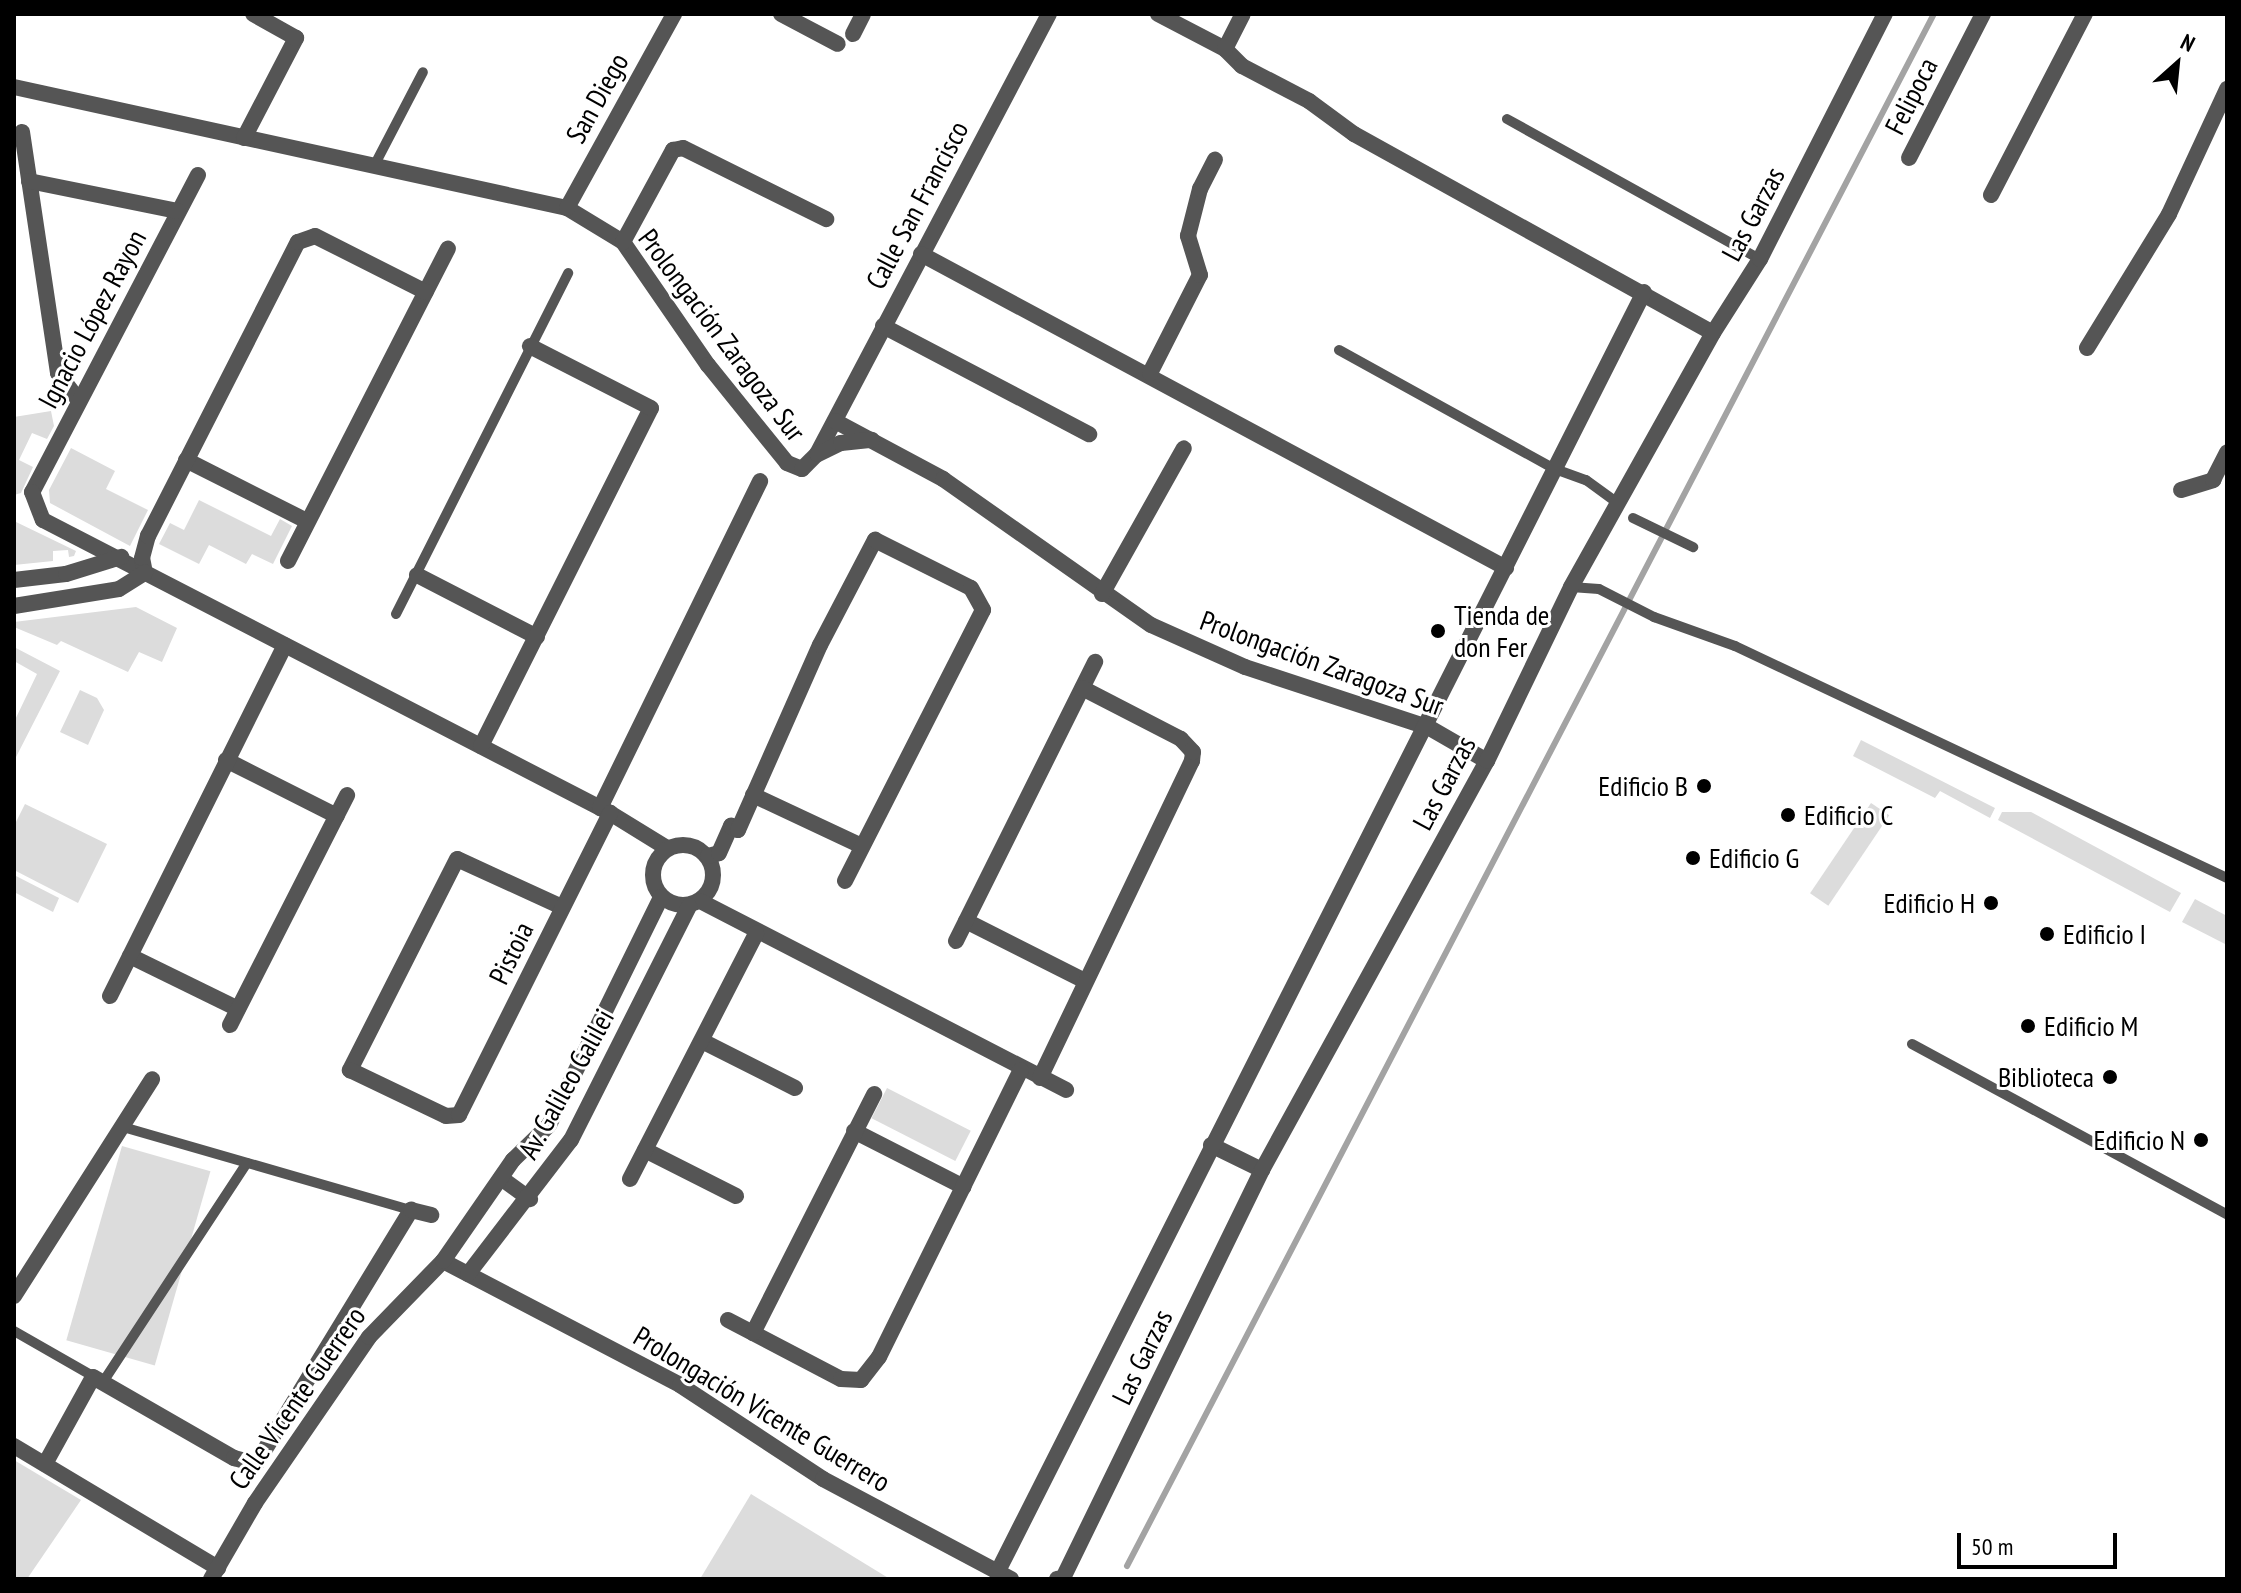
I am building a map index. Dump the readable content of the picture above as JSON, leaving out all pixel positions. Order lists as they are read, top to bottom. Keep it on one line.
{"streets":{"street":["Felipoca","San Diego","Calle San Francisco","Las Garzas","Ignacio López Rayon","Prolongación Zaragoza Sur","Pistoia","Av. Galileo Galilei","Calle Vicente Guerrero","Prolongación Vicente Guerrero"]},"crossings":[["San Diego","Prolongación Zaragoza Sur"],["Calle San Francisco","Prolongación Zaragoza Sur"],["Las Garzas","Prolongación Zaragoza Sur"],["Las Garzas","Prolongación Vicente Guerrero"],["Ignacio López Rayon","Pistoia"],["Ignacio López Rayon","Av. Galileo Galilei"],["Ignacio López Rayon","Calle Vicente Guerrero"],["Av. Galileo Galilei","Calle Vicente Guerrero"],["Av. Galileo Galilei","Prolongación Vicente Guerrero"],["Calle Vicente Guerrero","Prolongación Vicente Guerrero"]],"places":["Tienda de don Fer","Edificio B","Edificio C","Edificio G","Edificio H","Edificio I","Edificio M","Biblioteca","Edificio N"],"scale_bar":"50 m","north":"top right"}
